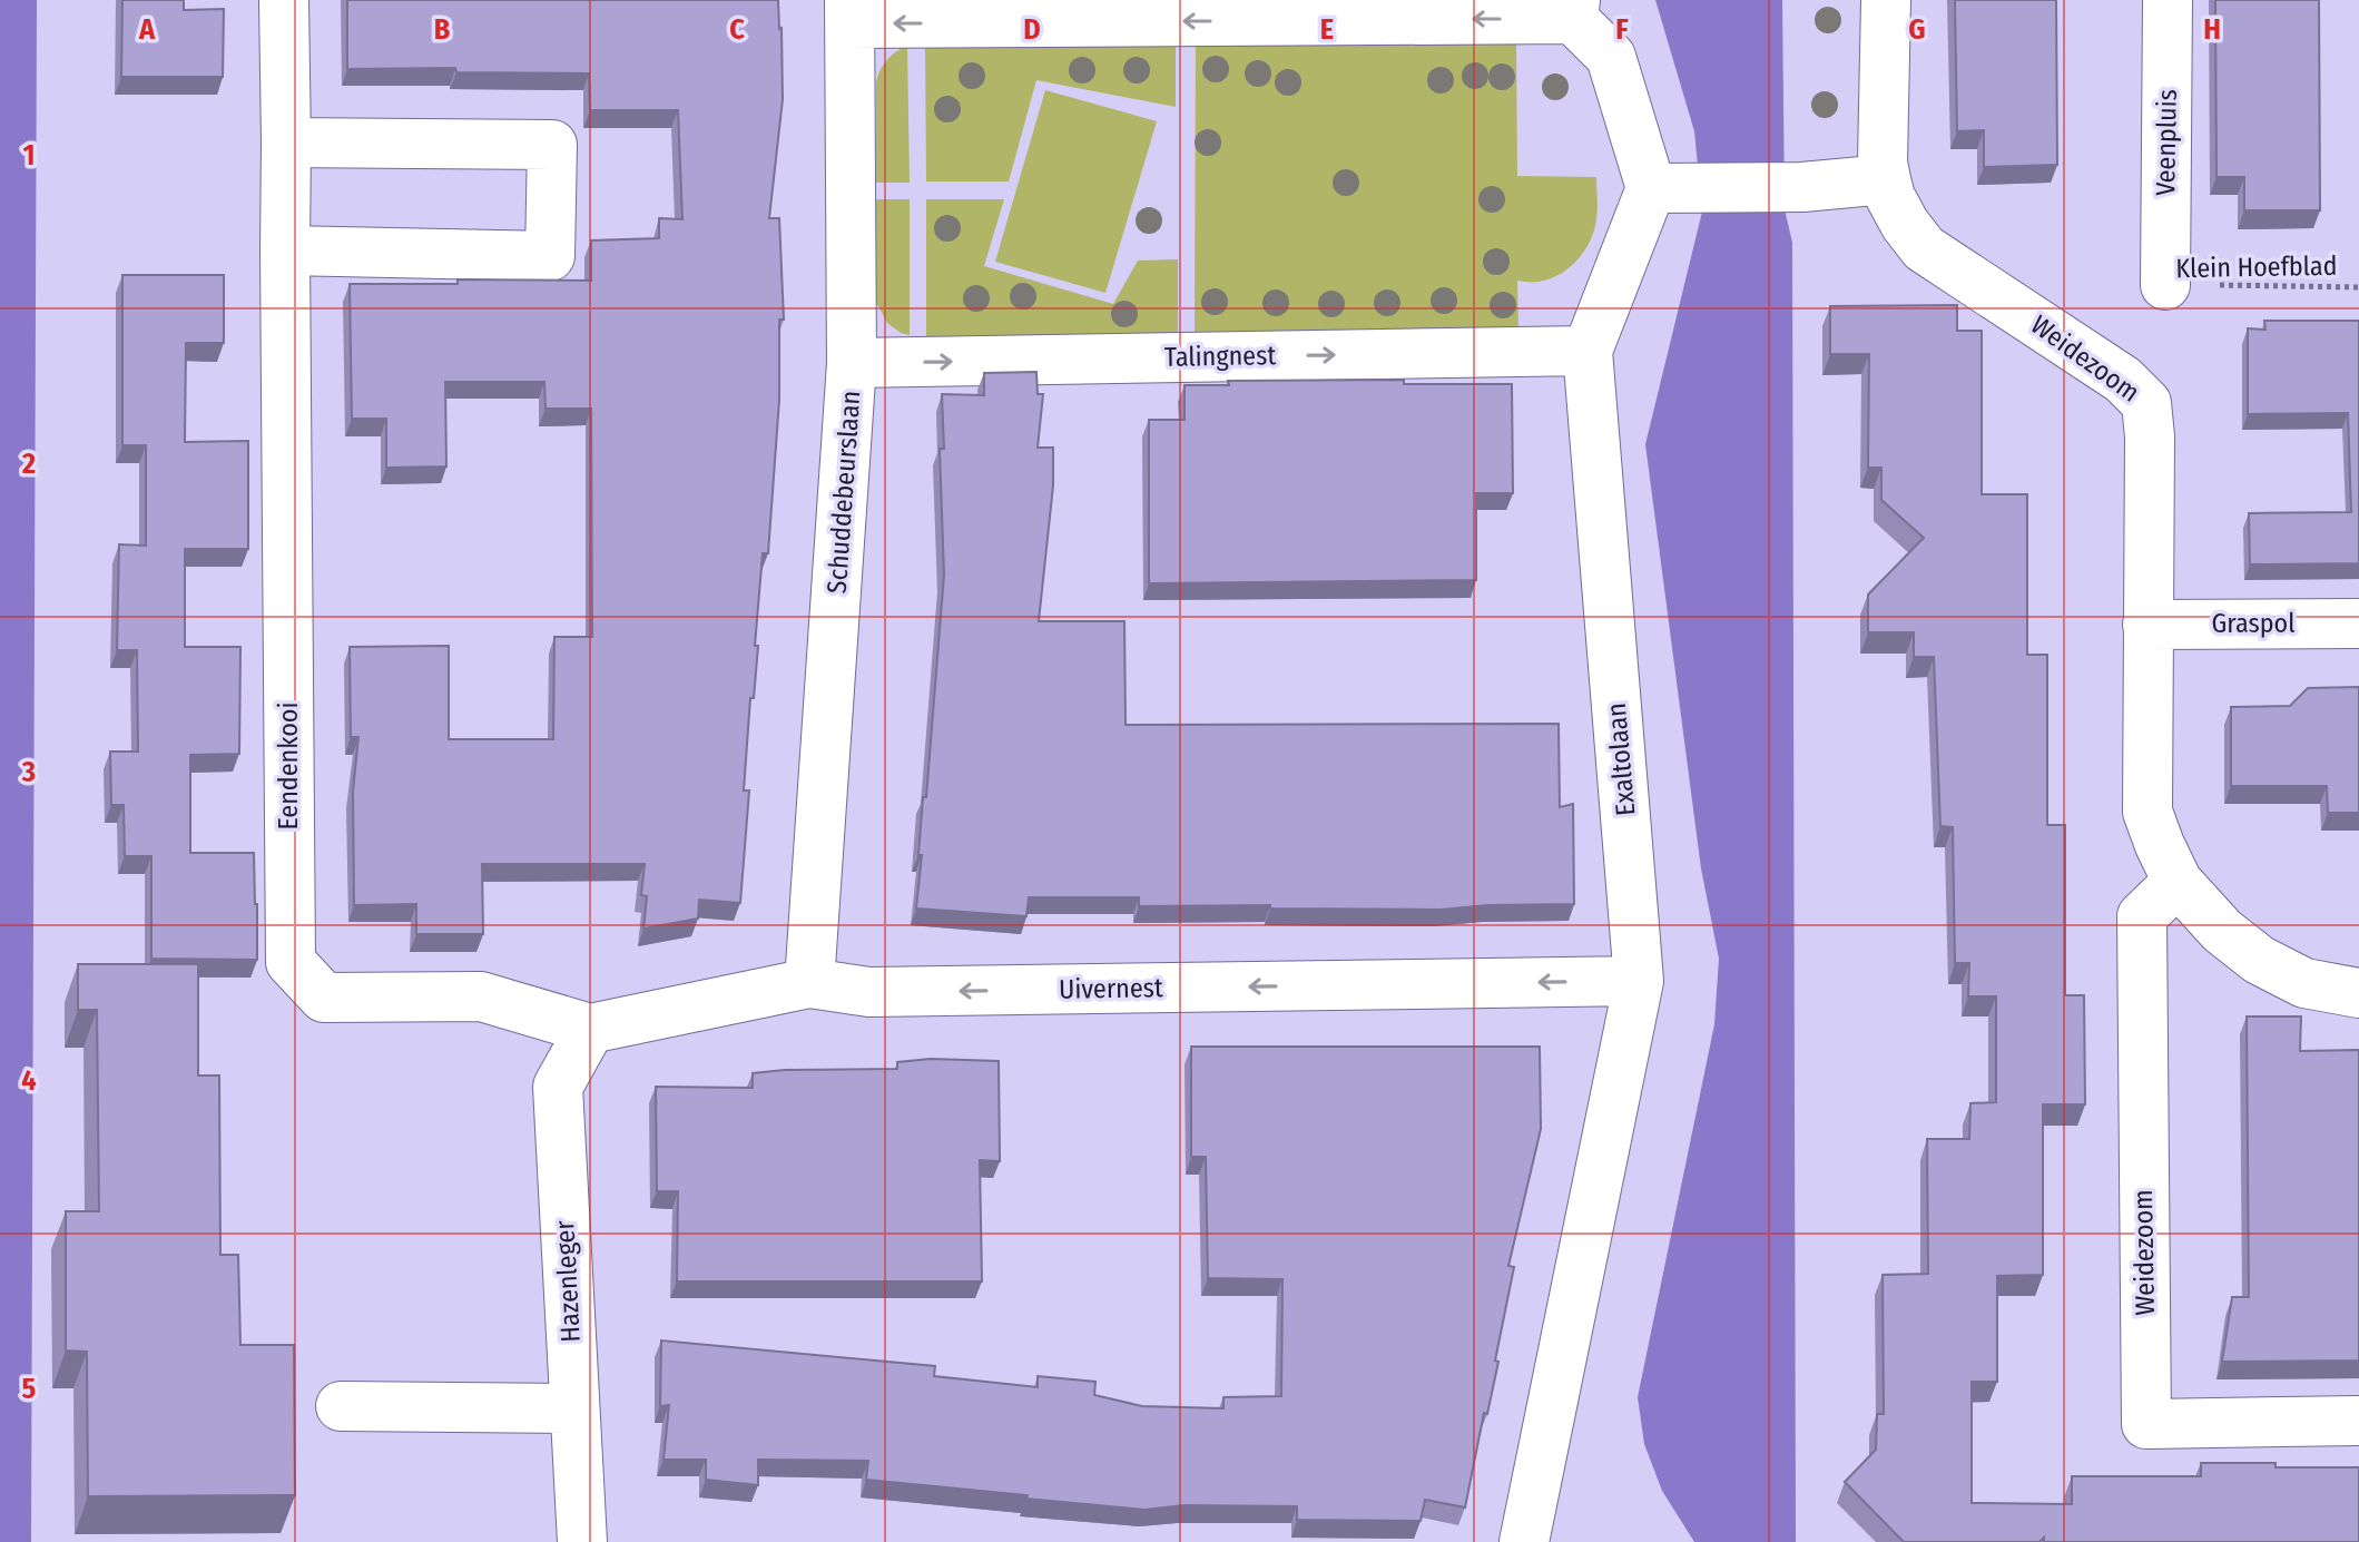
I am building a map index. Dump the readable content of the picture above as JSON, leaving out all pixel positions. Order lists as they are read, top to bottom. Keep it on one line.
{"streets":{"street":["Veenpluis","Talingnest","Weidezoom","Schuddebeurslaan","Graspol","Exaltolaan","Eendenkooi","Uivernest","Hazenleger"],"path":["Klein Hoefblad"]},"crossings":[["Veenpluis","Klein Hoefblad"],["Talingnest","Schuddebeurslaan"],["Talingnest","Exaltolaan"],["Weidezoom","Graspol"],["Schuddebeurslaan","Uivernest"],["Exaltolaan","Uivernest"],["Eendenkooi","Uivernest"],["Eendenkooi","Hazenleger"],["Uivernest","Hazenleger"]],"one_way":["Uivernest"],"grid":{"columns":["A","B","C","D","E","F","G","H"],"rows":["1","2","3","4","5"]}}
